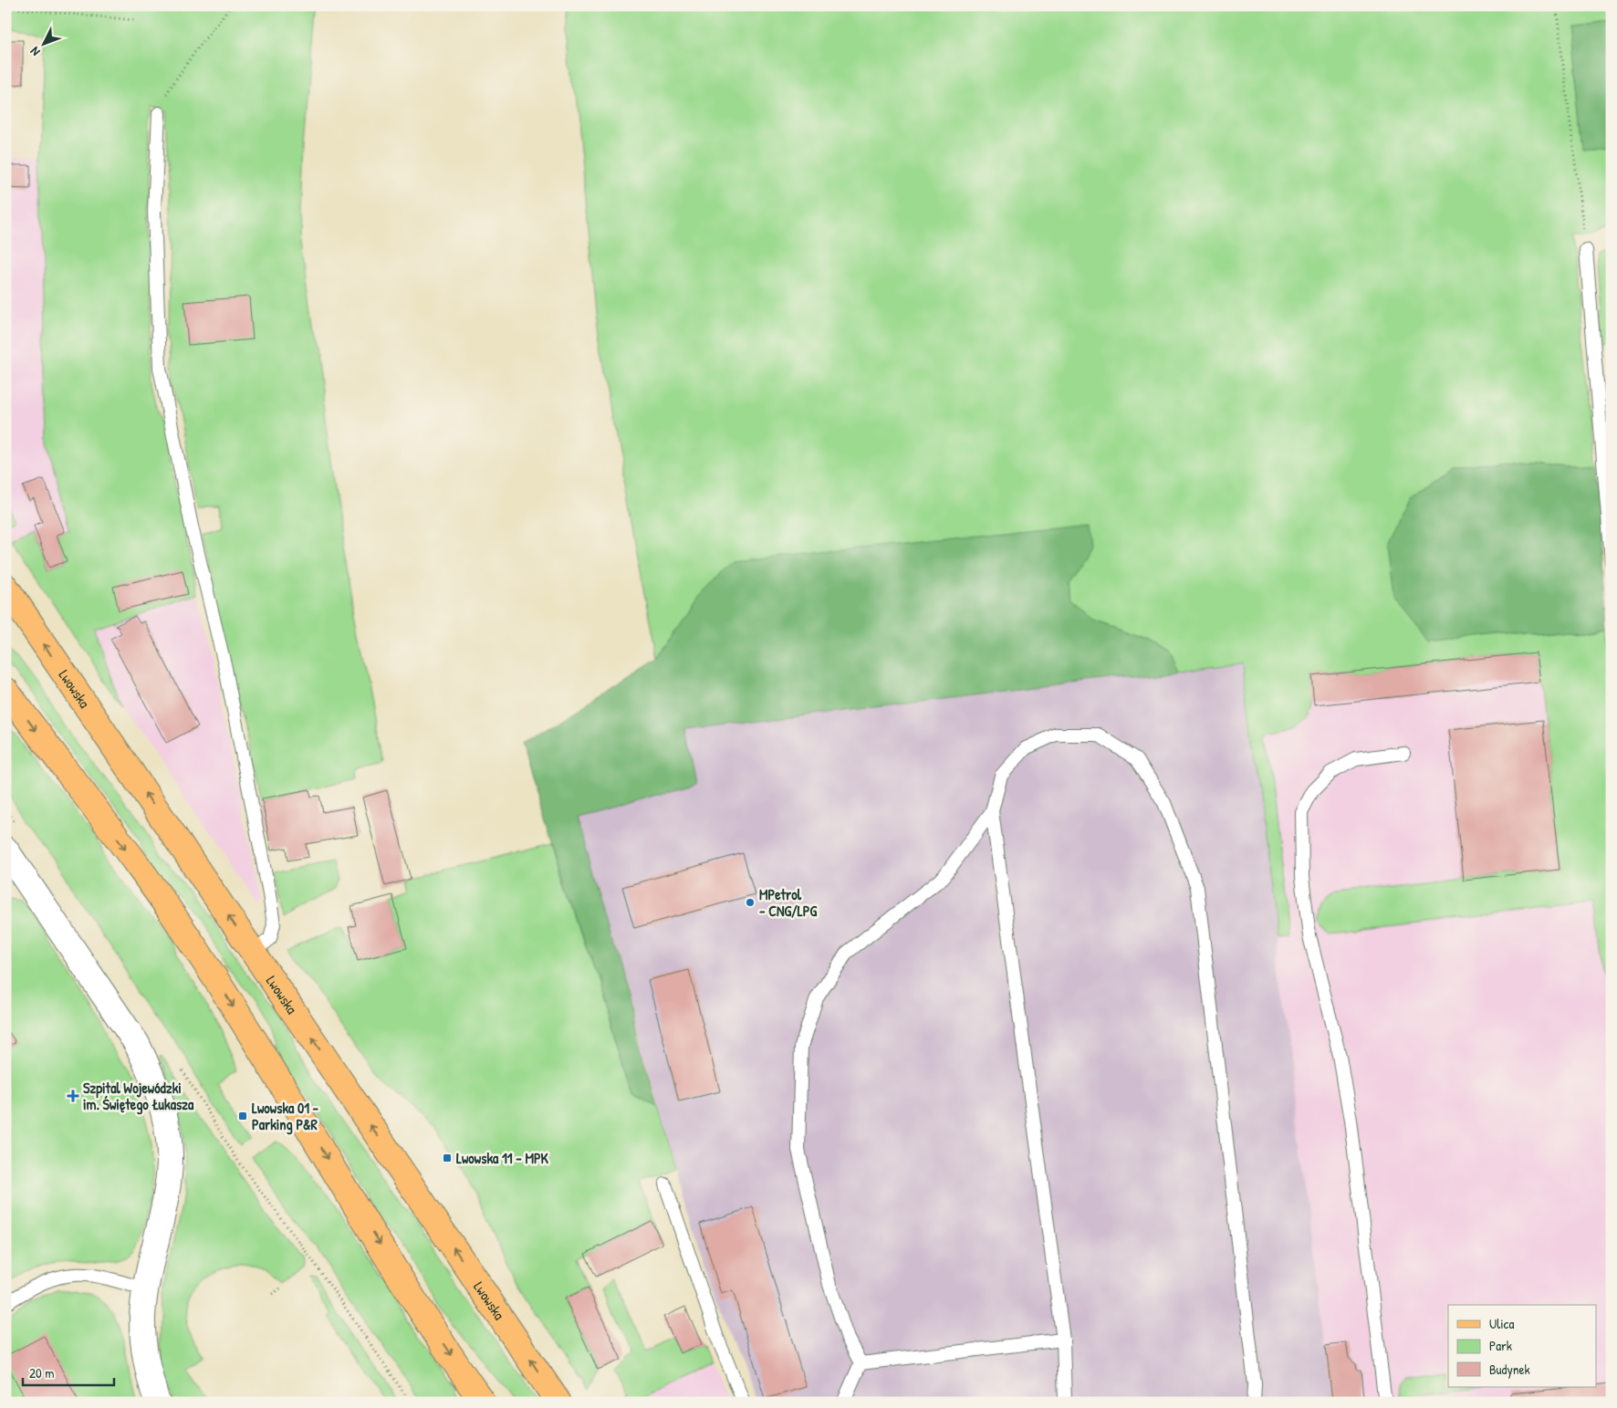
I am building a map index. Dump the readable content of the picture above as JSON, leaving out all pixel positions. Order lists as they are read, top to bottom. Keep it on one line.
{"streets":{"main road":["Lwowska"]},"places":{"other":["MPetrol - CNG/LPG"],"health":["Szpital Wojewódzki im. Świętego Łukasza"],"transit":["Lwowska 01 - Parking P&R","Lwowska 11 - MPK"]},"legend":["Ulica","Park","Budynek"],"scale_bar":"20 m","north":"bottom left"}
